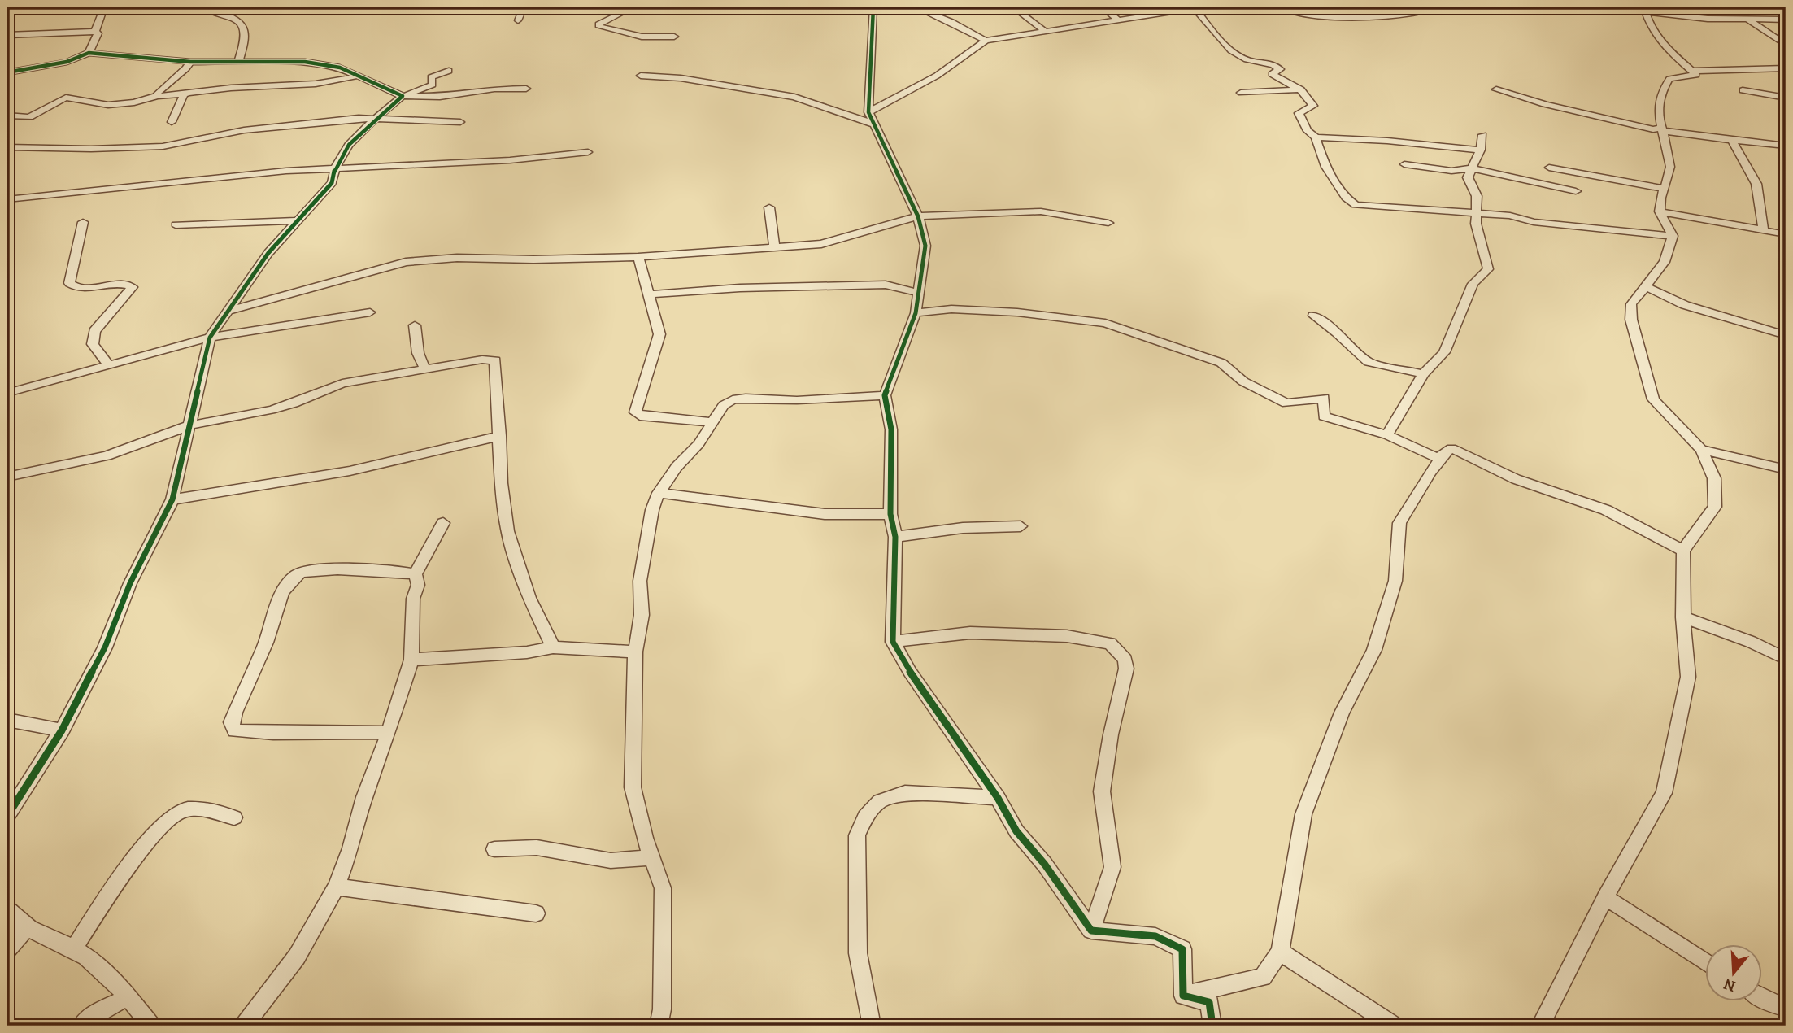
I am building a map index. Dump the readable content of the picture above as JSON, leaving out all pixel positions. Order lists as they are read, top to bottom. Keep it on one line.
{"north":"bottom"}
